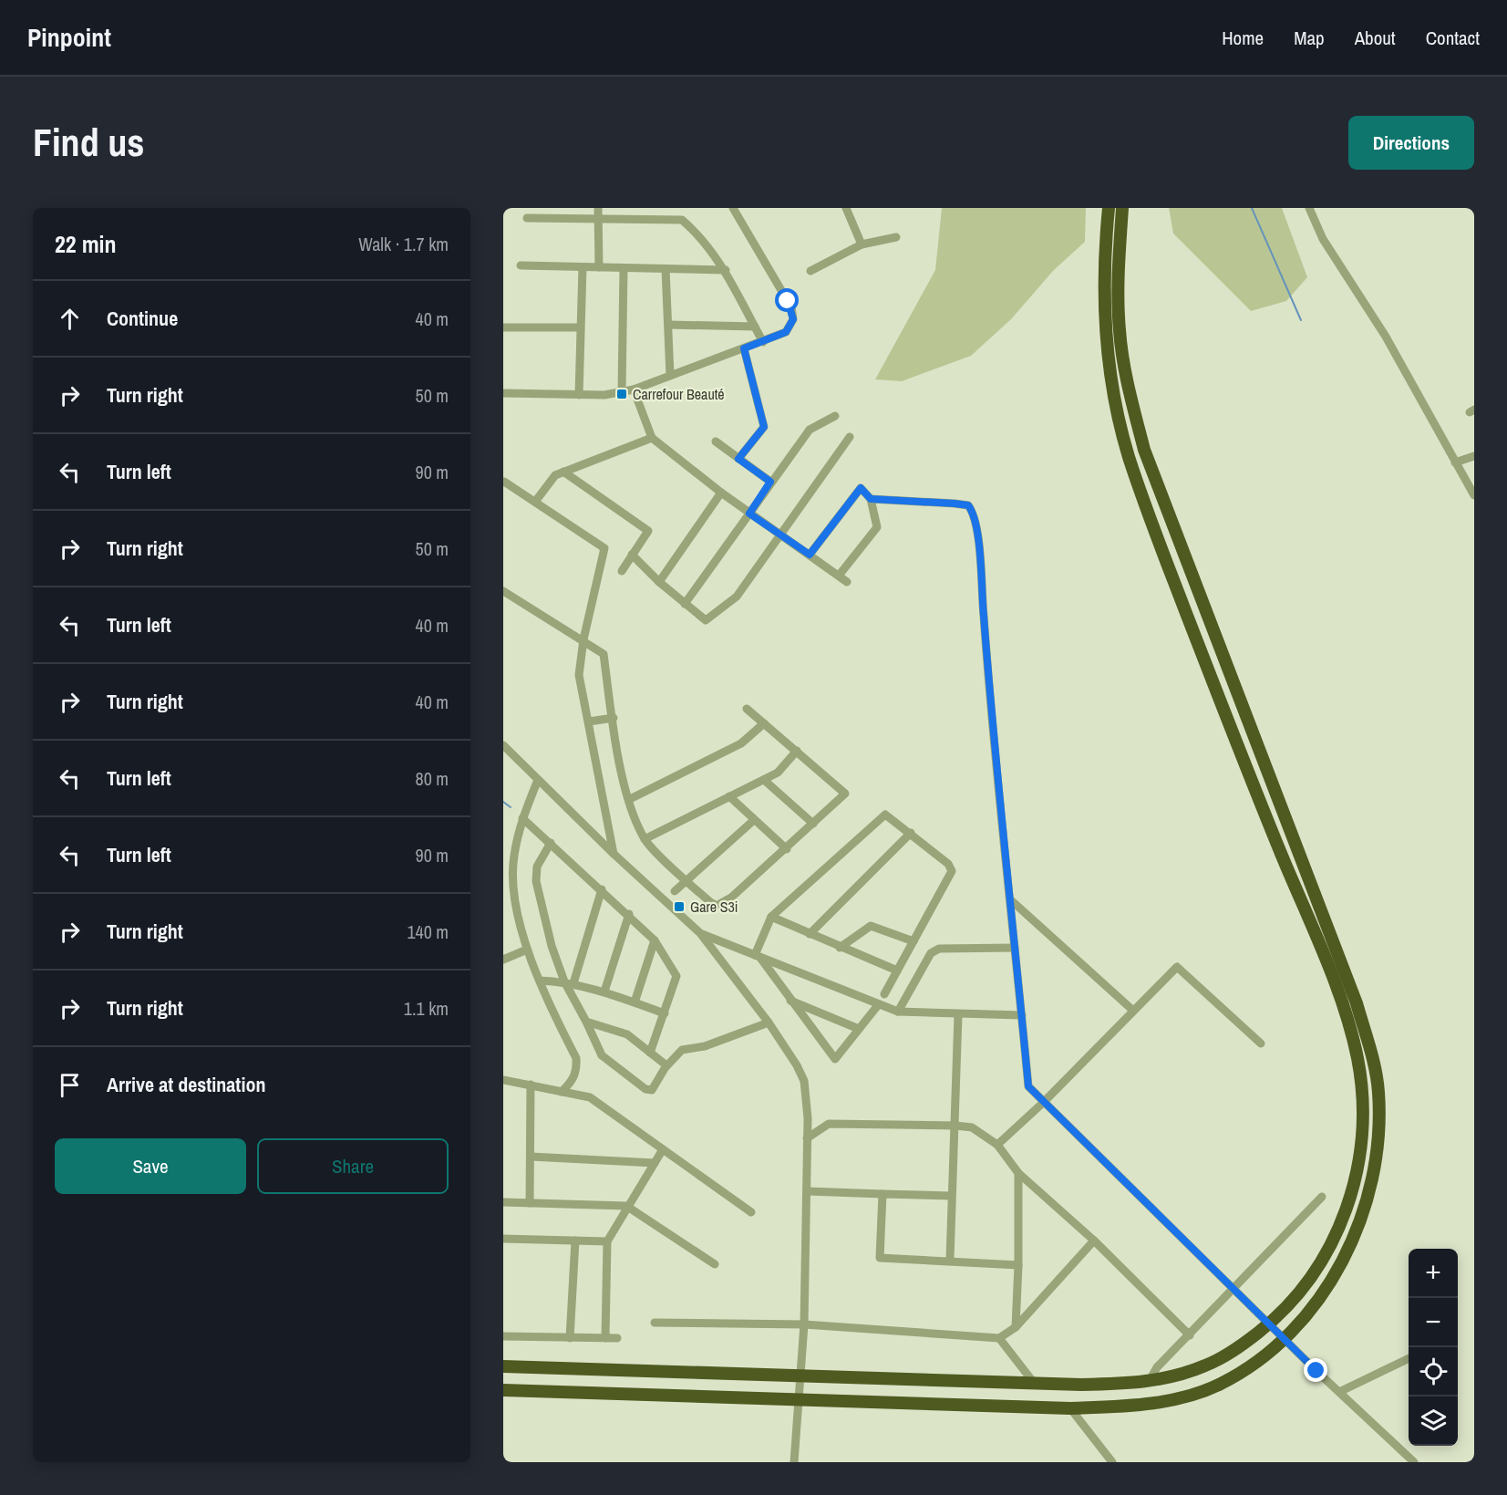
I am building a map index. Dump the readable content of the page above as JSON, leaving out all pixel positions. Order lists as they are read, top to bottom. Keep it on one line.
{"places":{"transit":["Carrefour Beauté","Gare S3i"]},"page":{"header":"Pinpoint","nav":["Home","Map","About","Contact"],"buttons":["Directions",["Save","Share"]],"title":"Find us","heading":["22 min","Walk · 1.7 km"],"list":[["Continue","40 m"],["Turn right","50 m"],["Turn left","90 m"],["Turn right","50 m"],["Turn left","40 m"],["Turn right","40 m"],["Turn left","80 m"],["Turn left","90 m"],["Turn right","140 m"],["Turn right","1.1 km"],"Arrive at destination"],"map_buttons":["+","−"]}}
